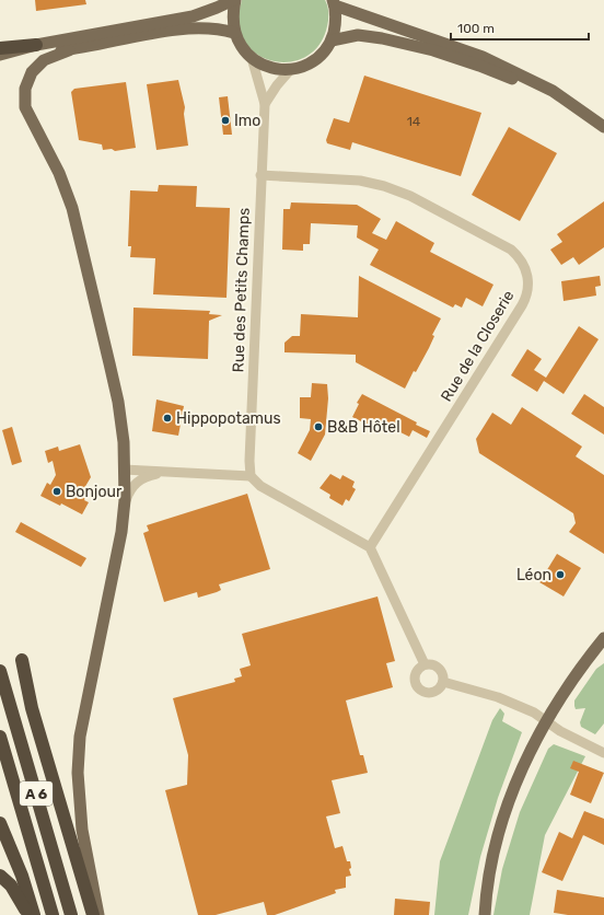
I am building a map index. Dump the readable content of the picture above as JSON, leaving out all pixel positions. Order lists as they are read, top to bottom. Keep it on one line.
{"streets":{"highway":["A 6"],"street":["Rue des Petits Champs","Rue de la Closerie"]},"crossings":[["Rue des Petits Champs","Rue de la Closerie"]],"places":["Imo","Hippopotamus","B&B Hôtel","Bonjour","Léon"],"house_numbers":["14"],"scale_bar":"100 m"}
